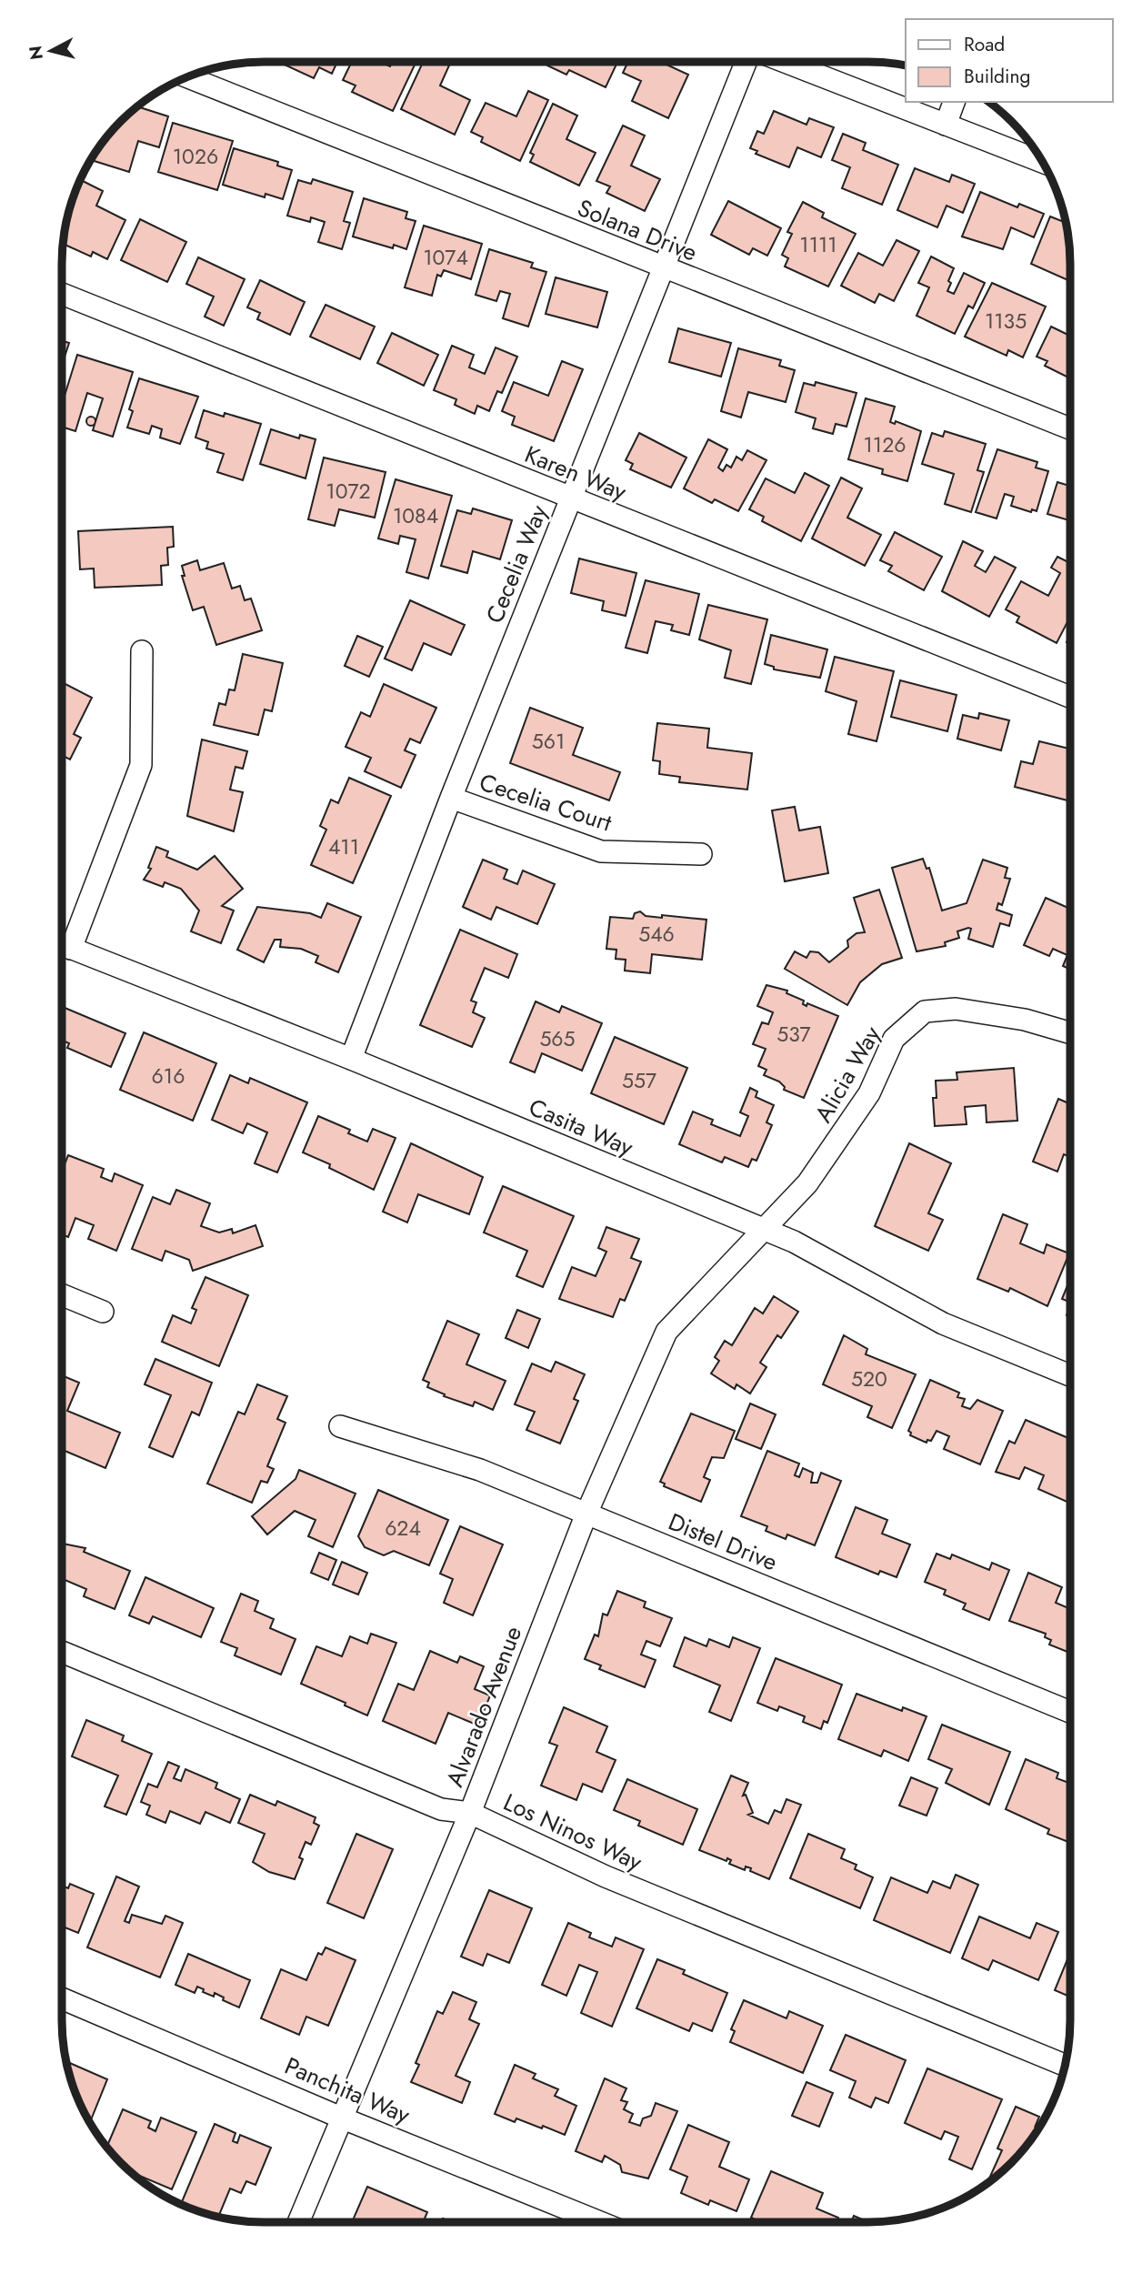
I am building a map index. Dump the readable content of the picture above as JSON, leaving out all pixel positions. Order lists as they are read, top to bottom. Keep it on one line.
{"streets":{"street":["Solana Drive","Karen Way","Cecelia Way","Cecelia Court","Alicia Way","Casita Way","Distel Drive","Alvarado Avenue","Los Ninos Way","Panchita Way"]},"crossings":[["Solana Drive","Cecelia Way"],["Karen Way","Cecelia Way"],["Cecelia Way","Cecelia Court"],["Cecelia Way","Casita Way"],["Alicia Way","Casita Way"],["Alicia Way","Alvarado Avenue"],["Casita Way","Alvarado Avenue"],["Distel Drive","Alvarado Avenue"],["Alvarado Avenue","Los Ninos Way"],["Alvarado Avenue","Panchita Way"]],"house_numbers":["1026","1111","1074","1135","1126","1072","1084","561","411","546","537","565","616","557","520","624"],"legend":["Road","Building"],"north":"left"}
